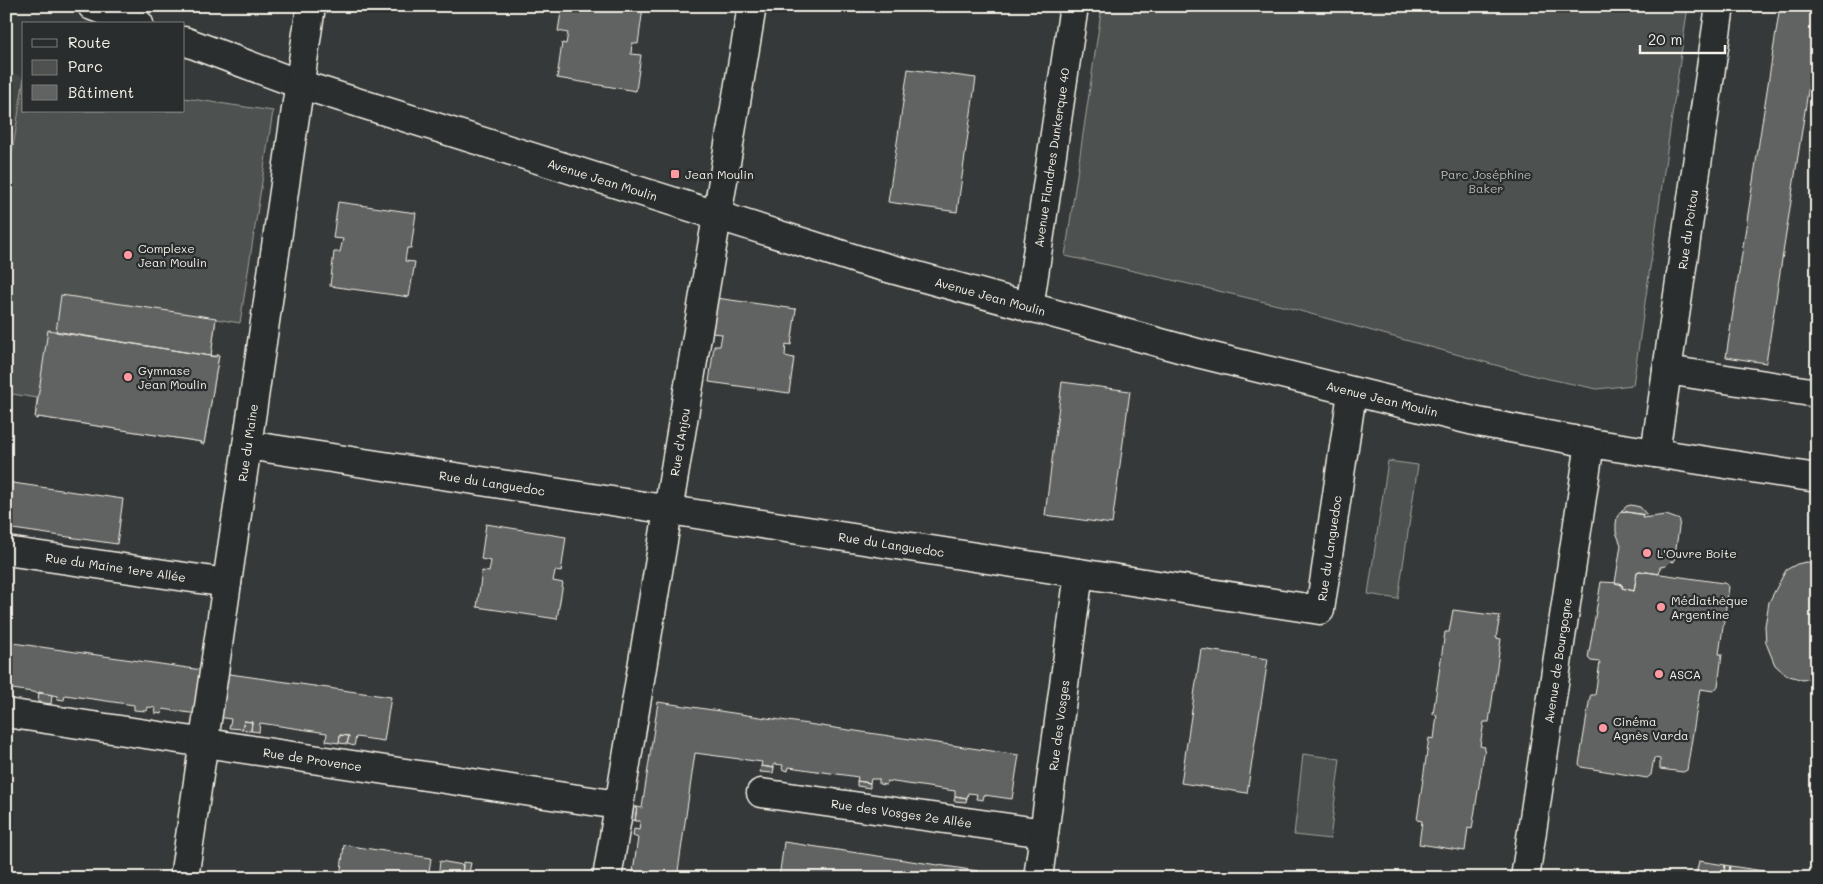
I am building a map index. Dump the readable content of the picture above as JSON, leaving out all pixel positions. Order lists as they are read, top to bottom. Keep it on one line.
{"streets":{"street":["Avenue Flandres Dunkerque 40","Avenue Jean Moulin","Rue du Poitou","Rue du Maine","Rue d'Anjou","Rue du Languedoc","Rue du Maine 1ere Allée","Avenue de Bourgogne","Rue des Vosges","Rue de Provence","Rue des Vosges 2e Allée"]},"crossings":[["Avenue Flandres Dunkerque 40","Avenue Jean Moulin"],["Avenue Jean Moulin","Rue du Poitou"],["Avenue Jean Moulin","Rue du Maine"],["Avenue Jean Moulin","Rue d'Anjou"],["Avenue Jean Moulin","Rue du Languedoc"],["Avenue Jean Moulin","Avenue de Bourgogne"],["Rue du Maine","Rue du Languedoc"],["Rue du Maine","Rue du Maine 1ere Allée"],["Rue du Maine","Rue de Provence"],["Rue d'Anjou","Rue du Languedoc"],["Rue d'Anjou","Rue de Provence"],["Rue du Languedoc","Rue des Vosges"],["Rue des Vosges","Rue des Vosges 2e Allée"]],"parks":["Parc Joséphine Baker"],"places":{"transit":["Jean Moulin"],"other":["Complexe Jean Moulin","Gymnase Jean Moulin","L'Ouvre Boite","Médiathèque Argentine","ASCA","Cinéma Agnès Varda"]},"legend":["Route","Parc","Bâtiment"],"scale_bar":"20 m"}
